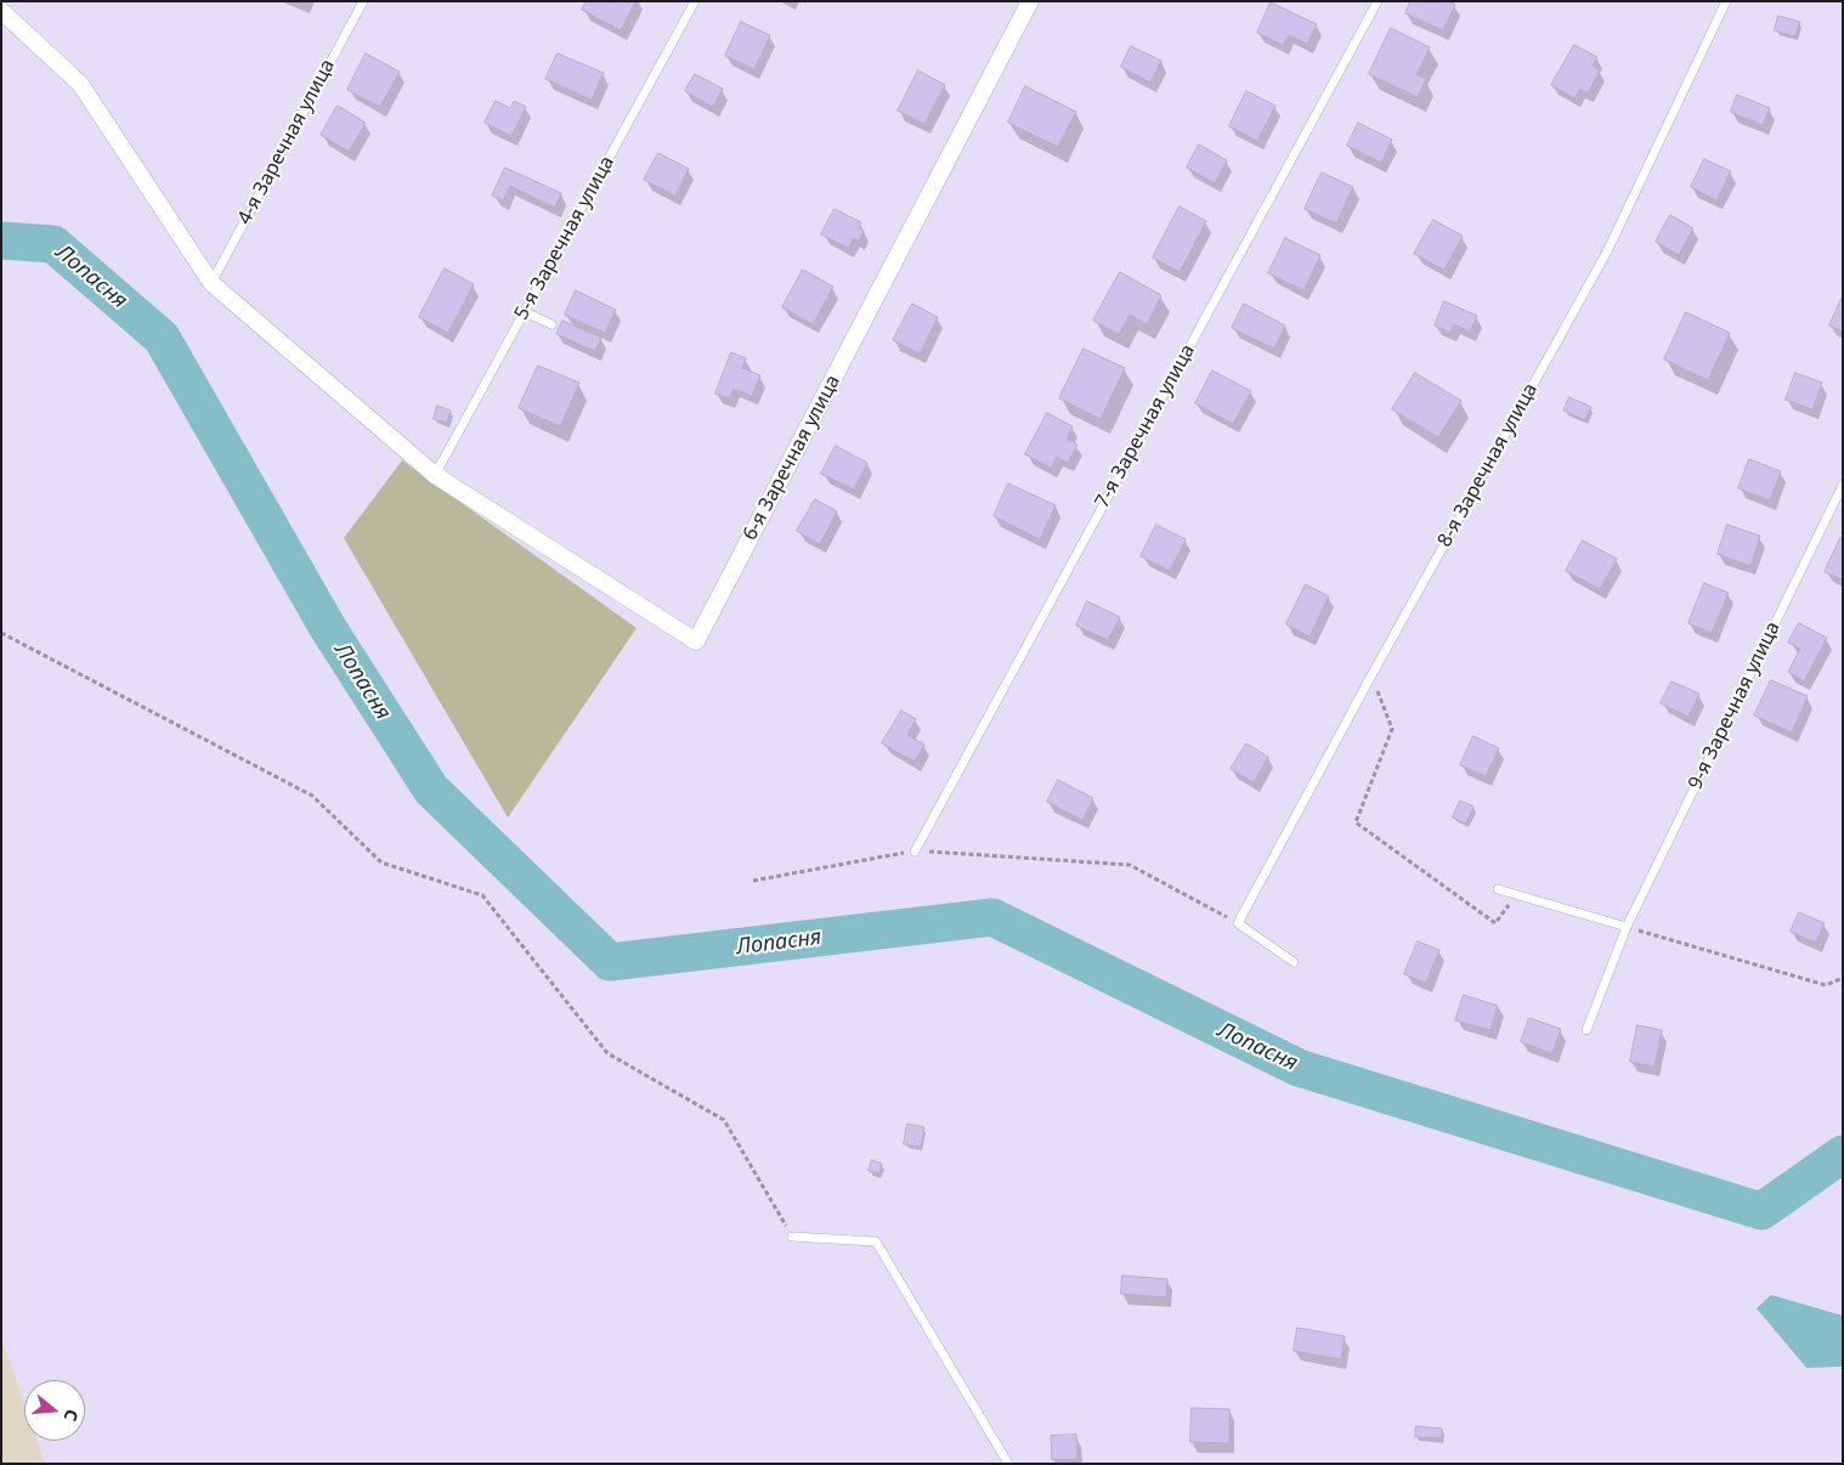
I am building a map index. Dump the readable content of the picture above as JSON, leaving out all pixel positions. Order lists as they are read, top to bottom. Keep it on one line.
{"streets":{"street":["6-я Заречная улица"],"lane":["4-я Заречная улица","5-я Заречная улица","7-я Заречная улица","8-я Заречная улица","9-я Заречная улица"]},"crossings":[["5-я Заречная улица","6-я Заречная улица"]],"water":["Лопасня"],"north":"right"}
